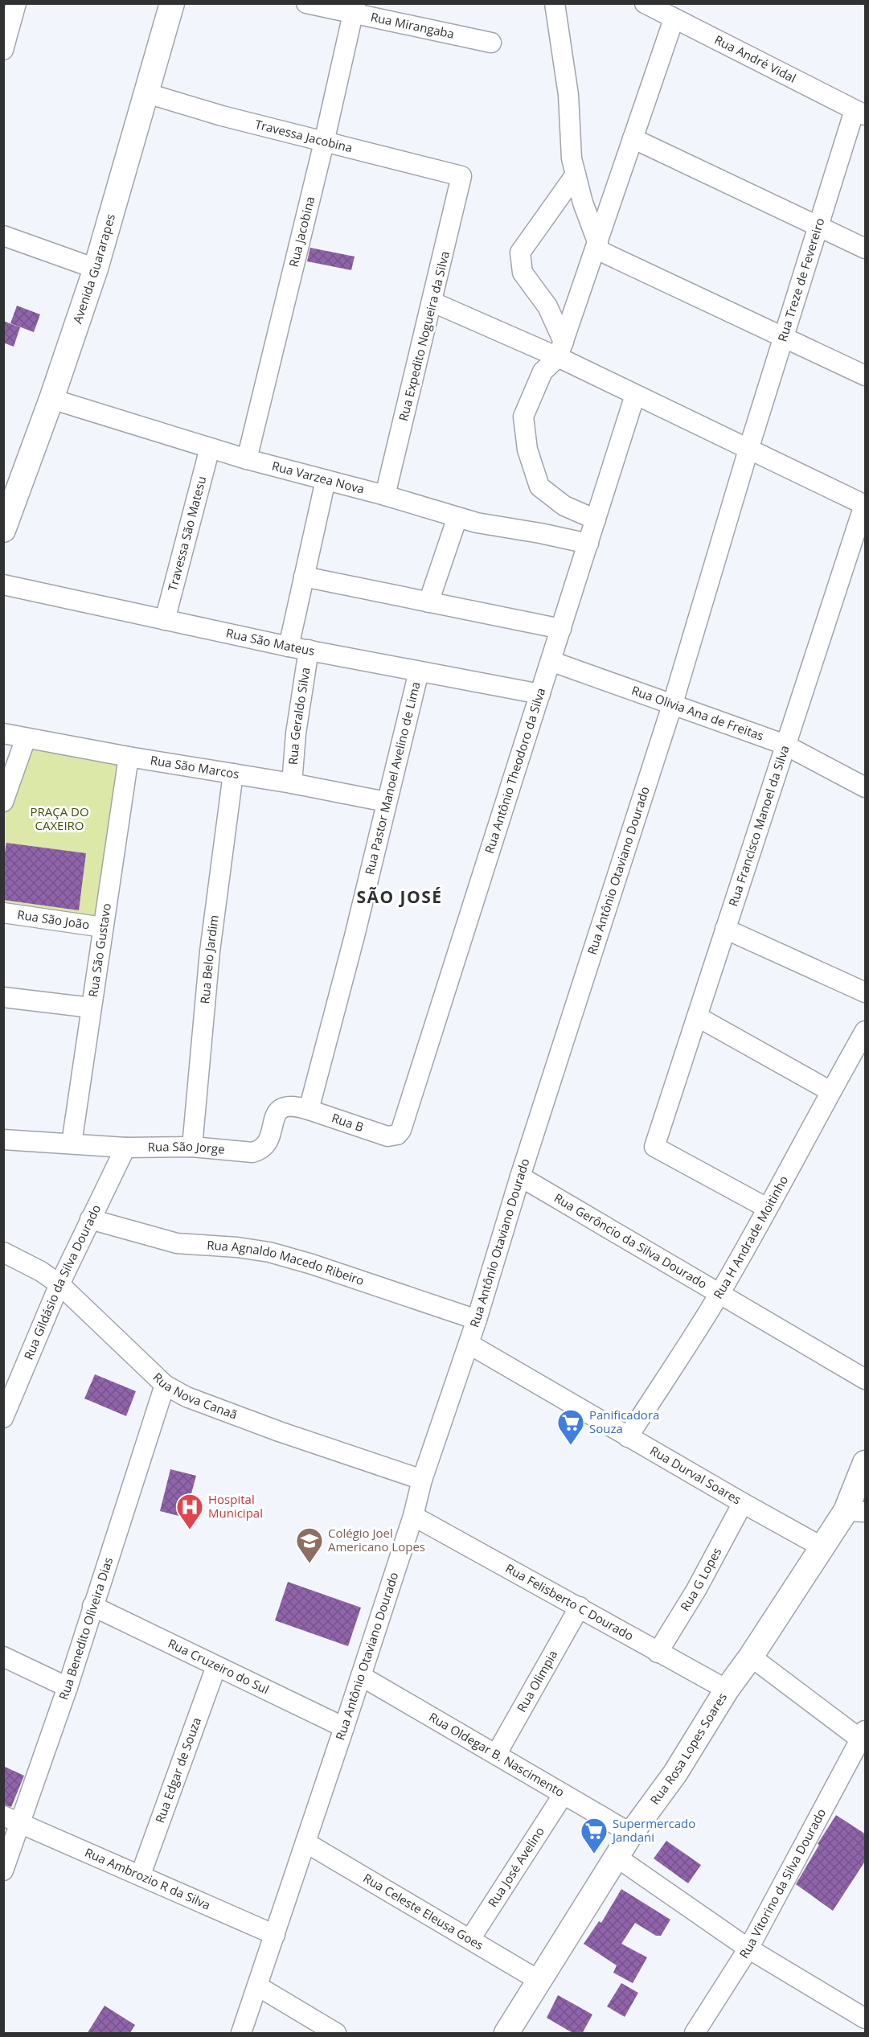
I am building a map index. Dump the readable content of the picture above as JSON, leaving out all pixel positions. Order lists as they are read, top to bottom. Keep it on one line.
{"streets":{"street":["Rua Mirangaba","Rua André Vidal","Travessa Jacobina","Rua Jacobina","Avenida Guararapes","Rua Treze de Fevereiro","Rua Expedito Nogueira da Silva","Rua Varzea Nova","Travessa São Matesu","Rua São Mateus","Rua Olivia Ana de Freitas","Rua Geraldo Silva","Rua São Marcos","Rua Antônio Theodoro da Silva","Rua Pastor Manoel Avelino de Lima","Rua Francisco Manoel da Silva","Rua Antônio Otaviano Dourado","Rua São João","Rua São Gustavo","Rua Belo Jardim","Rua B","Rua São Jorge","Rua H Andrade Moitinho","Rua Gerôncio da Silva Dourado","Rua Agnaldo Macedo Ribeiro","Rua Gildásio da Silva Dourado","Rua Nova Canaã","Rua Durval Soares","Rua G Lopes","Rua Felisberto C Dourado","Rua Benedito Oliveira Dias","Rua Cruzeiro do Sul","Rua Olimpia","Rua Rosa Lopes Soares","Rua Oldegar B. Nascimento","Rua Edgar de Souza","Rua José Avelino","Rua Ambrozio R da Silva","Rua Vitorino da Silva Dourado","Rua Celeste Eleusa Goes"]},"crossings":[["Rua Mirangaba","Rua Jacobina"],["Rua André Vidal","Rua Treze de Fevereiro"],["Travessa Jacobina","Rua Jacobina"],["Travessa Jacobina","Avenida Guararapes"],["Travessa Jacobina","Rua Expedito Nogueira da Silva"],["Rua Jacobina","Rua Varzea Nova"],["Avenida Guararapes","Rua Varzea Nova"],["Rua Treze de Fevereiro","Rua Antônio Otaviano Dourado"],["Rua Expedito Nogueira da Silva","Rua Varzea Nova"],["Rua Varzea Nova","Travessa São Matesu"],["Rua Varzea Nova","Rua Antônio Theodoro da Silva"],["Travessa São Matesu","Rua São Mateus"],["Rua São Mateus","Rua Geraldo Silva"],["Rua São Mateus","Rua Antônio Theodoro da Silva"],["Rua São Mateus","Rua Pastor Manoel Avelino de Lima"],["Rua Olivia Ana de Freitas","Rua Antônio Theodoro da Silva"],["Rua Olivia Ana de Freitas","Rua Francisco Manoel da Silva"],["Rua Olivia Ana de Freitas","Rua Antônio Otaviano Dourado"],["Rua Geraldo Silva","Rua São Marcos"],["Rua São Marcos","Rua Pastor Manoel Avelino de Lima"],["Rua São Marcos","Rua São Gustavo"],["Rua São Marcos","Rua Belo Jardim"],["Rua Antônio Theodoro da Silva","Rua B"],["Rua Pastor Manoel Avelino de Lima","Rua B"],["Rua Pastor Manoel Avelino de Lima","Rua São Jorge"],["Rua Francisco Manoel da Silva","Rua H Andrade Moitinho"],["Rua Antônio Otaviano Dourado","Rua Gerôncio da Silva Dourado"],["Rua Antônio Otaviano Dourado","Rua Agnaldo Macedo Ribeiro"],["Rua Antônio Otaviano Dourado","Rua Nova Canaã"],["Rua Antônio Otaviano Dourado","Rua Durval Soares"],["Rua Antônio Otaviano Dourado","Rua Felisberto C Dourado"],["Rua Antônio Otaviano Dourado","Rua Cruzeiro do Sul"],["Rua Antônio Otaviano Dourado","Rua Oldegar B. Nascimento"],["Rua Antônio Otaviano Dourado","Rua Ambrozio R da Silva"],["Rua Antônio Otaviano Dourado","Rua Celeste Eleusa Goes"],["Rua São João","Rua São Gustavo"],["Rua São Gustavo","Rua São Jorge"],["Rua Belo Jardim","Rua São Jorge"],["Rua B","Rua São Jorge"],["Rua São Jorge","Rua Gildásio da Silva Dourado"],["Rua H Andrade Moitinho","Rua Gerôncio da Silva Dourado"],["Rua H Andrade Moitinho","Rua Durval Soares"],["Rua Agnaldo Macedo Ribeiro","Rua Gildásio da Silva Dourado"],["Rua Gildásio da Silva Dourado","Rua Nova Canaã"],["Rua Nova Canaã","Rua Benedito Oliveira Dias"],["Rua Durval Soares","Rua G Lopes"],["Rua Durval Soares","Rua Rosa Lopes Soares"],["Rua G Lopes","Rua Felisberto C Dourado"],["Rua Felisberto C Dourado","Rua Olimpia"],["Rua Felisberto C Dourado","Rua Rosa Lopes Soares"],["Rua Benedito Oliveira Dias","Rua Cruzeiro do Sul"],["Rua Benedito Oliveira Dias","Rua Ambrozio R da Silva"],["Rua Cruzeiro do Sul","Rua Edgar de Souza"],["Rua Olimpia","Rua Oldegar B. Nascimento"],["Rua Rosa Lopes Soares","Rua Oldegar B. Nascimento"],["Rua Rosa Lopes Soares","Rua Celeste Eleusa Goes"],["Rua Oldegar B. Nascimento","Rua José Avelino"],["Rua Edgar de Souza","Rua Ambrozio R da Silva"],["Rua José Avelino","Rua Celeste Eleusa Goes"]],"districts":["SÃO JOSÉ"],"parks":["PRAÇA DO CAXEIRO"],"places":{"supermarket":["Panificadora Souza","Supermercado Jandani"],"hospital":["Hospital Municipal"],"school or university":["Colégio Joel Americano Lopes"]}}
